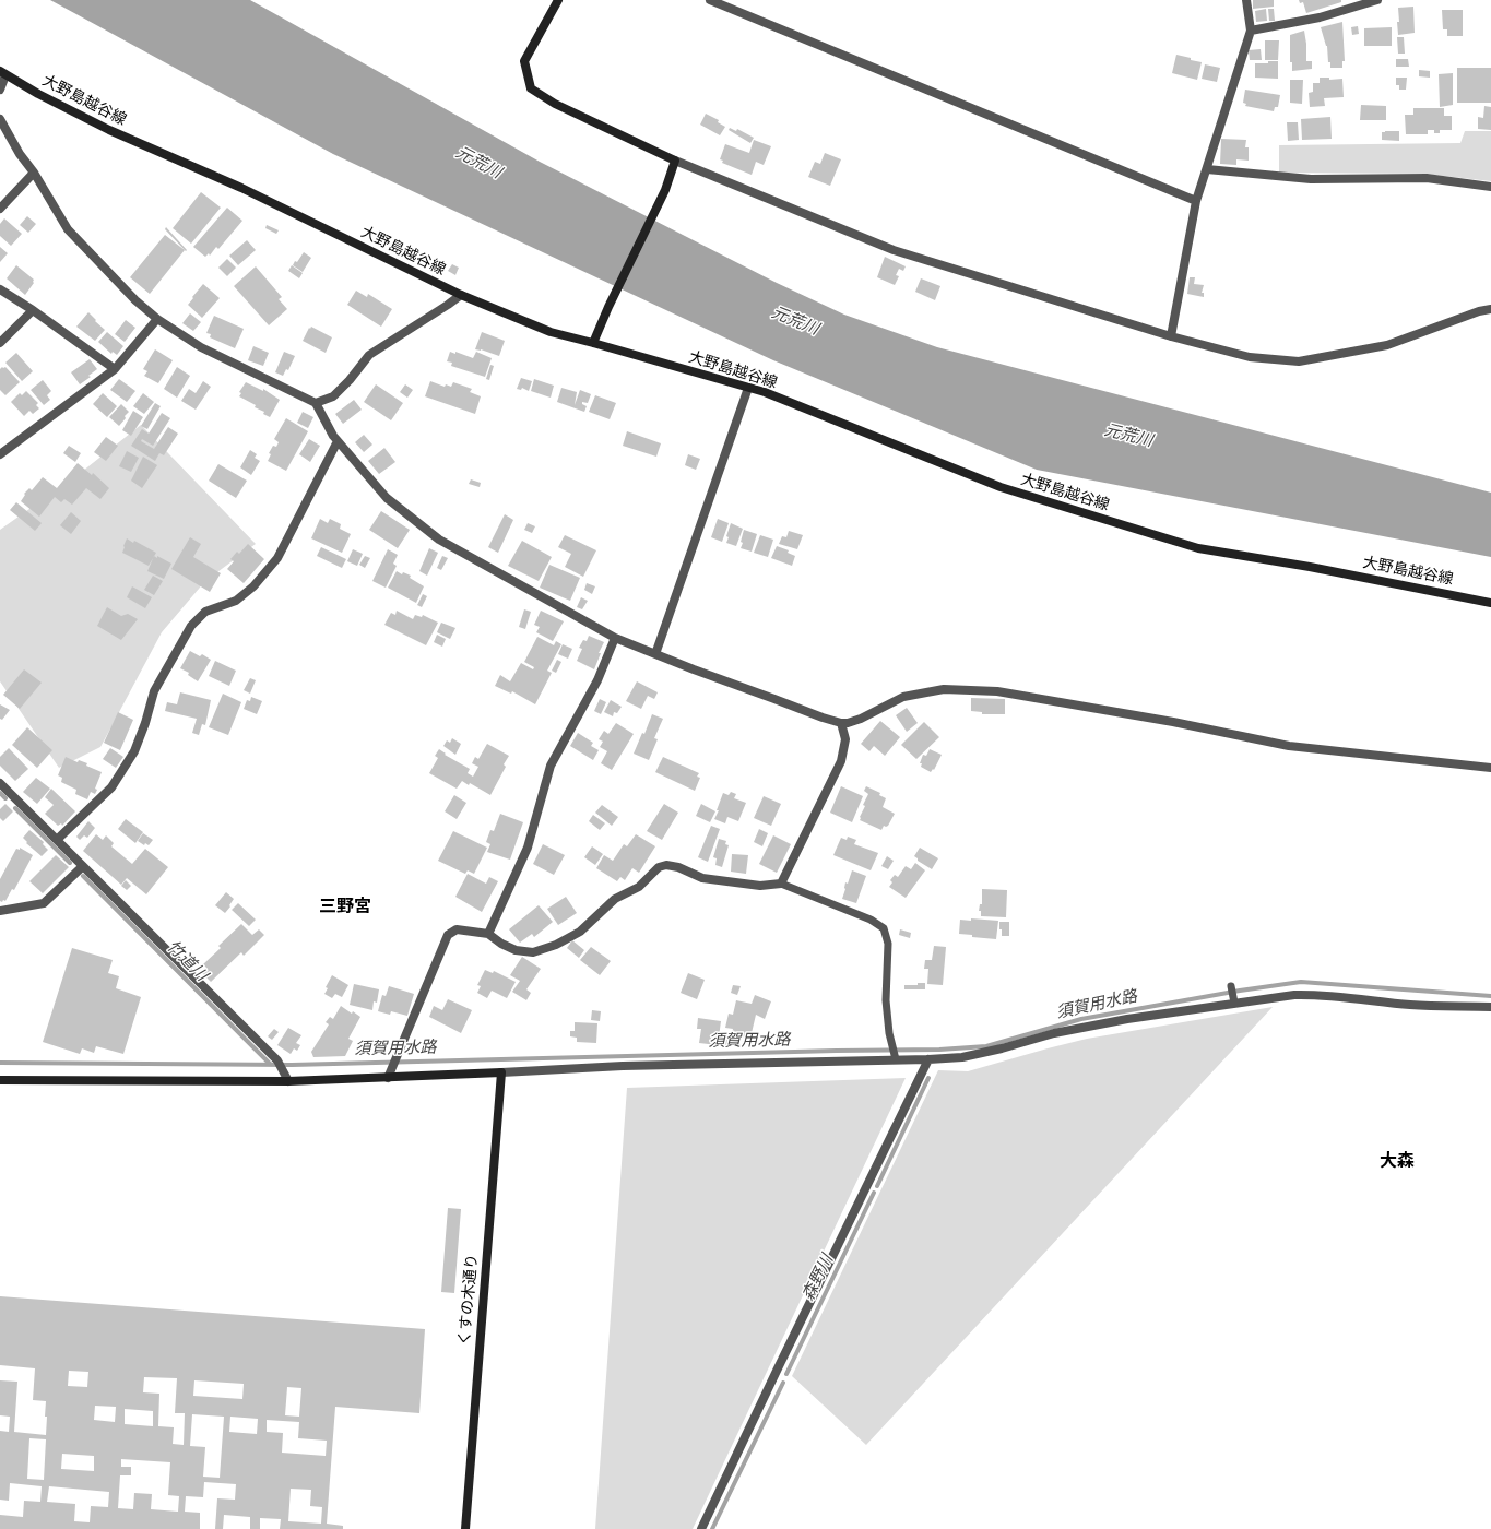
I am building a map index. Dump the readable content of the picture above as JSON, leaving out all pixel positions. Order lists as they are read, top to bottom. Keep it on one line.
{"streets":{"main road":["大野島越谷線","くすの木通り"]},"districts":["三野宮","大森"],"water":["元荒川","竹道川","須賀用水路","森野川"]}
